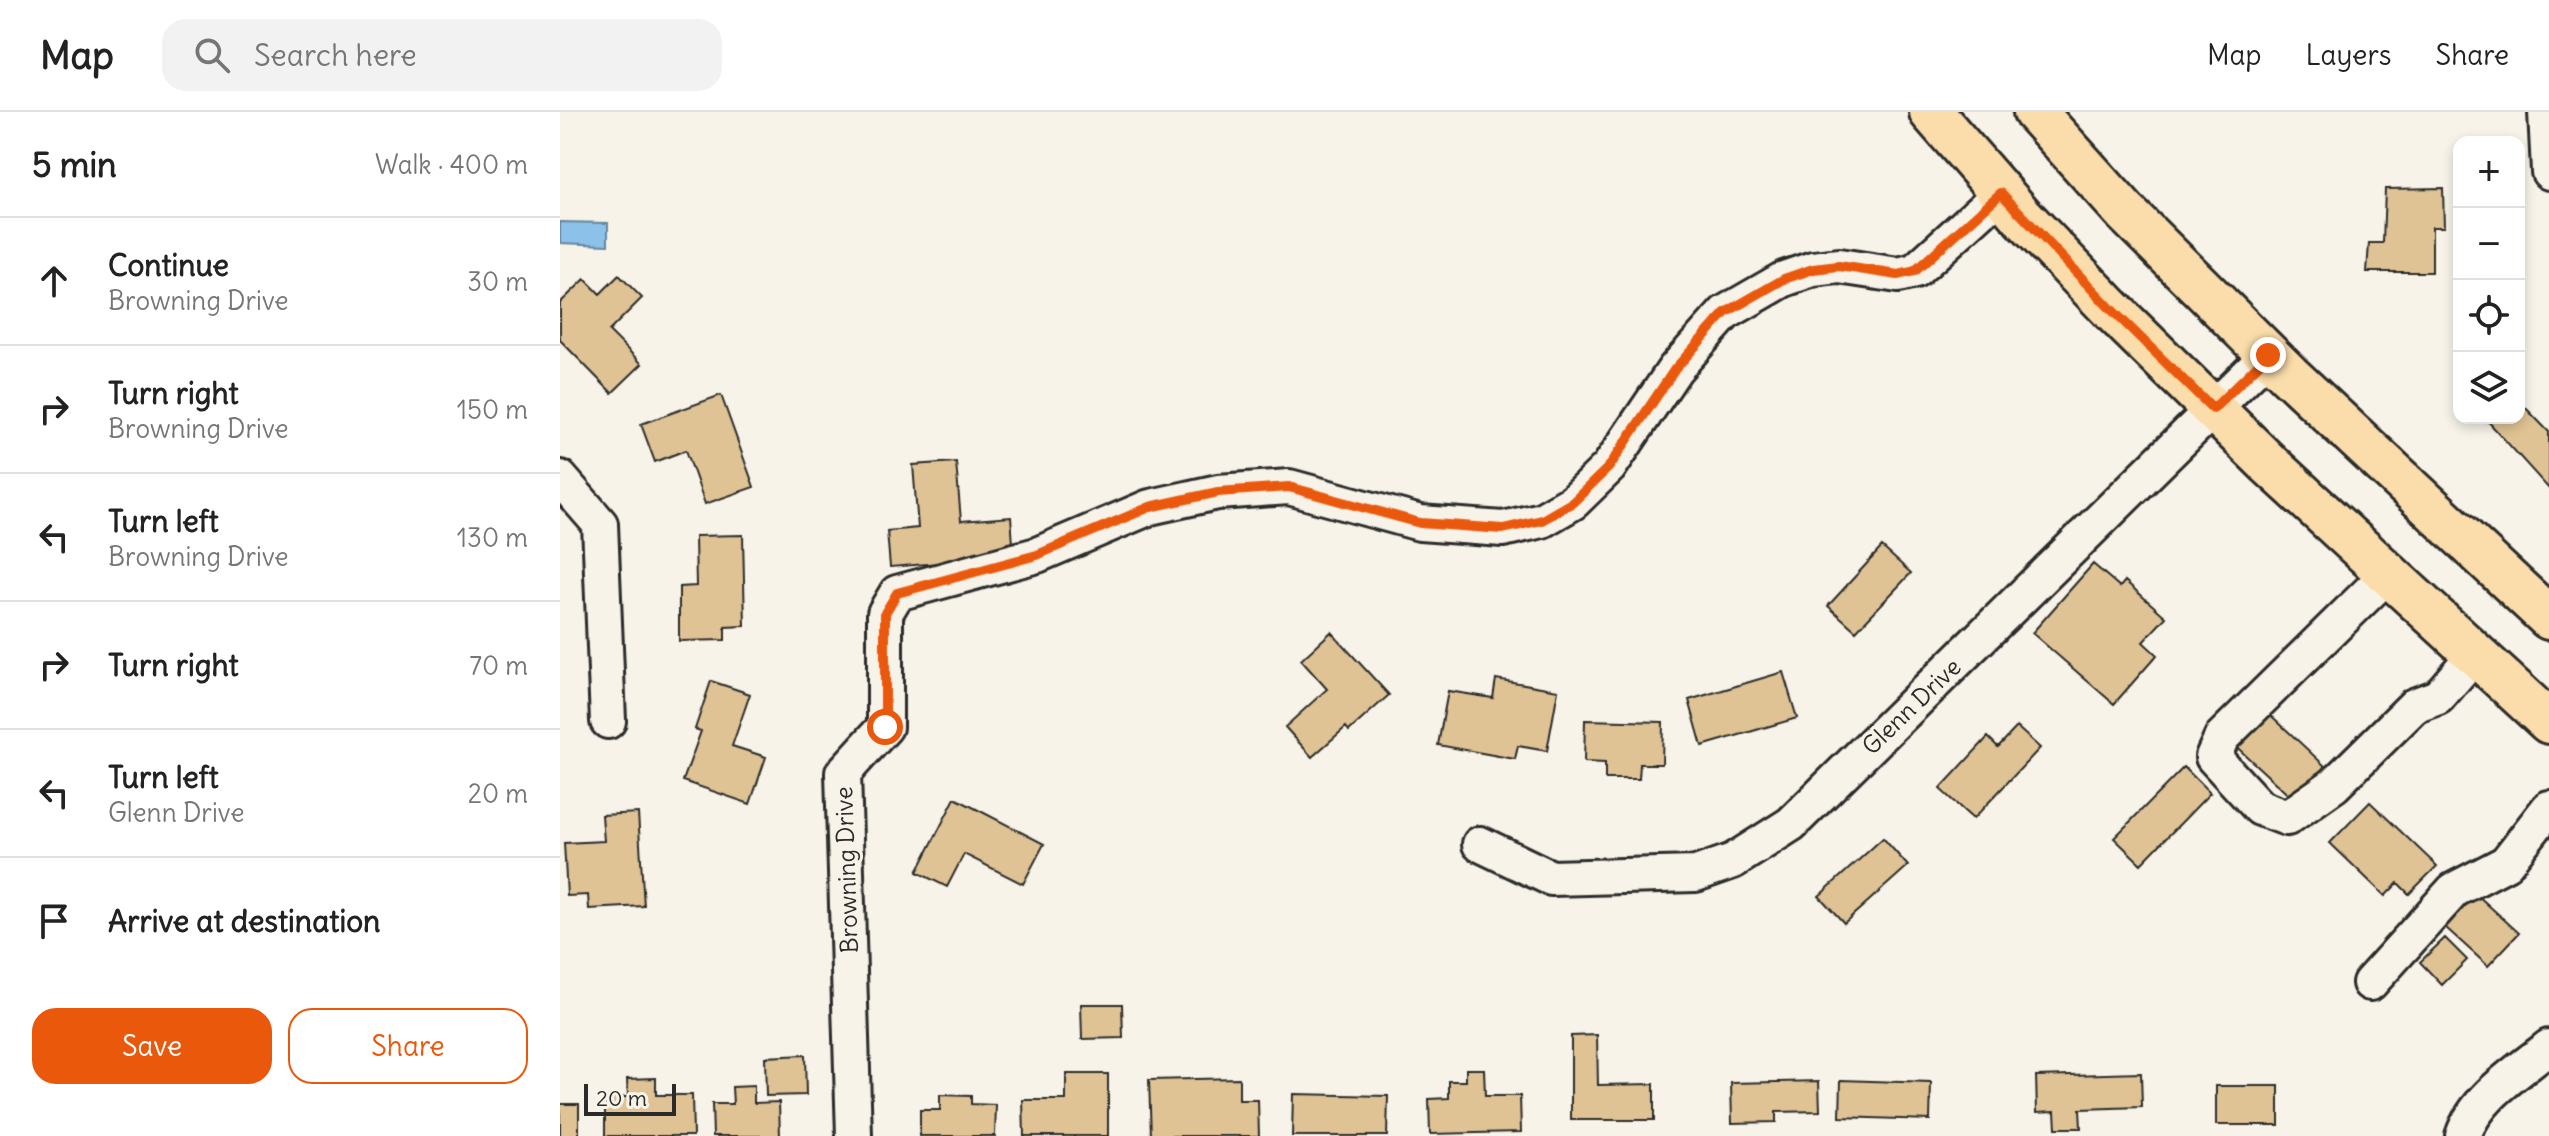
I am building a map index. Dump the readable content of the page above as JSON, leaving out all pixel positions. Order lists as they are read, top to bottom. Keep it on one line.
{"streets":{"street":["Glenn Drive","Browning Drive"]},"scale_bar":"20 m","page":{"header":"Map","search":"Search here","nav":["Map","Layers","Share"],"heading":["5 min","Walk · 400 m"],"map_buttons":["+","−"],"list":[["Continue","Browning Drive","30 m"],["Turn right","Browning Drive","150 m"],["Turn left","Browning Drive","130 m"],["Turn right","70 m"],["Turn left","Glenn Drive","20 m"],"Arrive at destination"],"buttons":["Save","Share"],"scale":"20 m"}}
